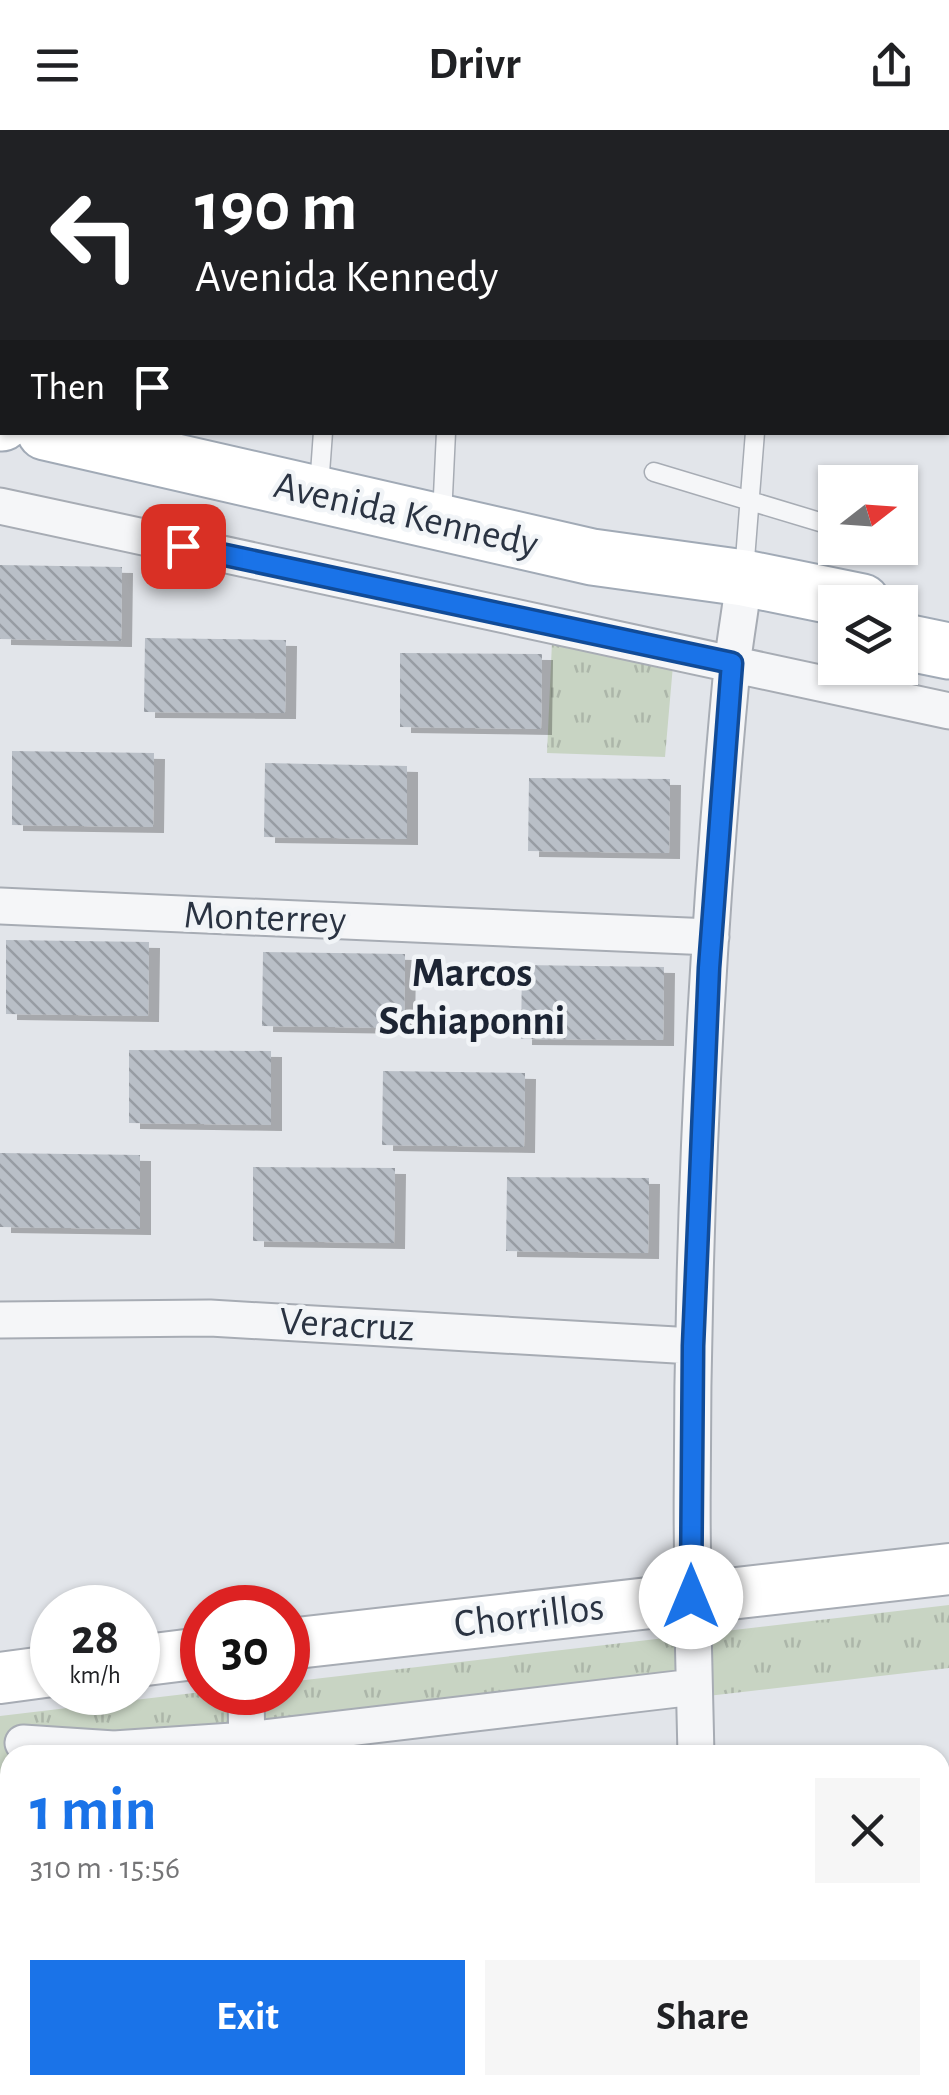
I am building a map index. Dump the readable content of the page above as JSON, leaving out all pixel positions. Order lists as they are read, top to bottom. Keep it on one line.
{"streets":{"main road":["Avenida Kennedy"],"street":["Monterrey","Veracruz","Chorrillos"]},"districts":["Marcos Schiaponni"],"north":"right","page":{"header":"Drivr","turn":["190 m","Avenida Kennedy"],"then":"Then","speed":"28 km/h","limit":"30","heading":["1 min","310 m · 15:56"],"buttons":["Exit","Share"]}}
